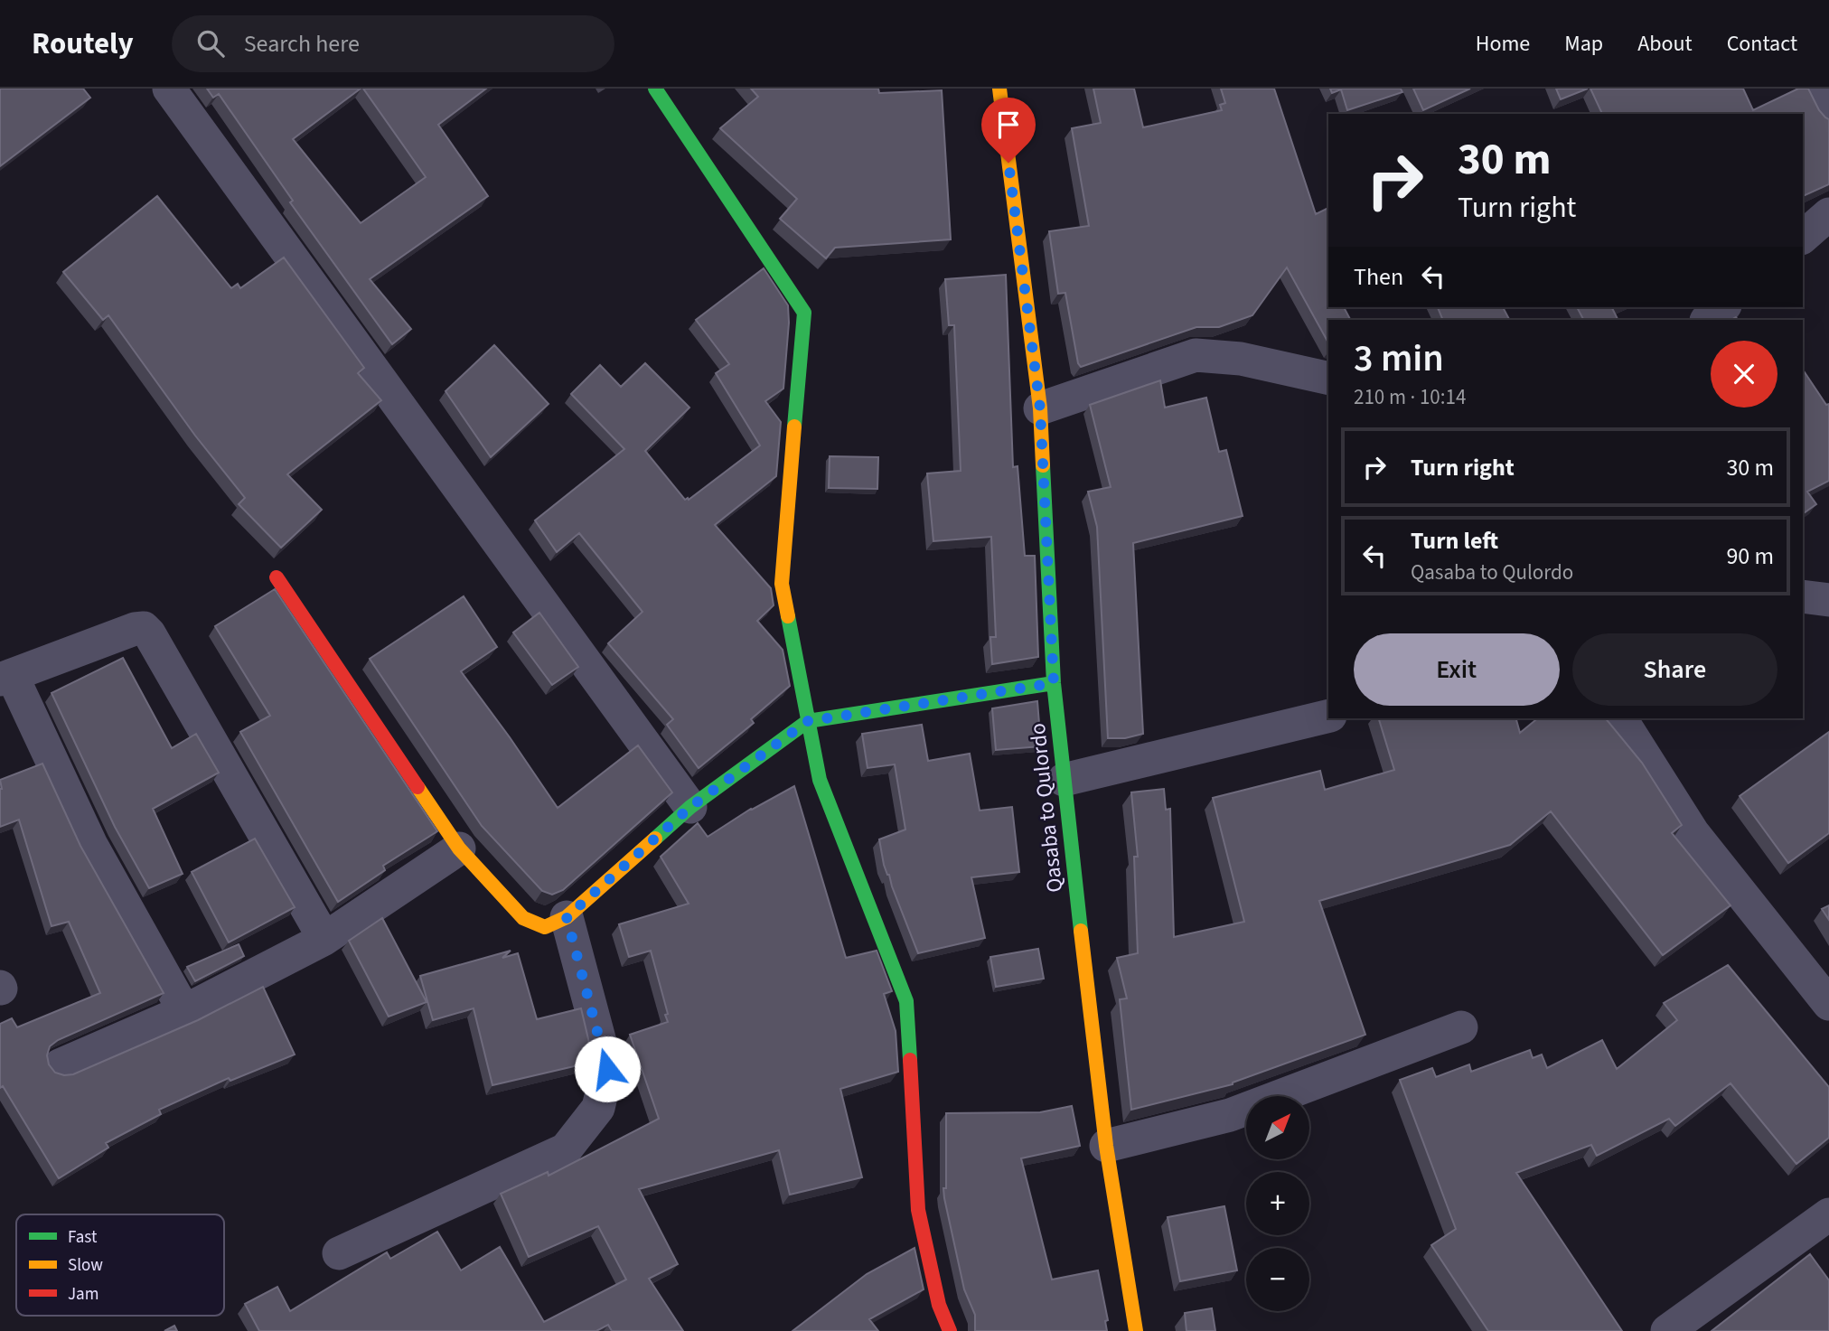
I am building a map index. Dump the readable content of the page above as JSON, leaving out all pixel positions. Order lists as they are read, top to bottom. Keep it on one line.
{"streets":{"street":["Qasaba to Qulordo"]},"legend":["Fast","Slow","Jam"],"north":"top right","page":{"header":"Routely","search":"Search here","nav":["Home","Map","About","Contact"],"turn":["30 m","Turn right"],"then":"Then","heading":["3 min","210 m · 10:14"],"list":[{"name":"Turn right","value":"30 m"},{"name":"Turn left","note":"Qasaba to Qulordo","value":"90 m"}],"buttons":["Exit","Share"],"map_buttons":["+","−"]}}
